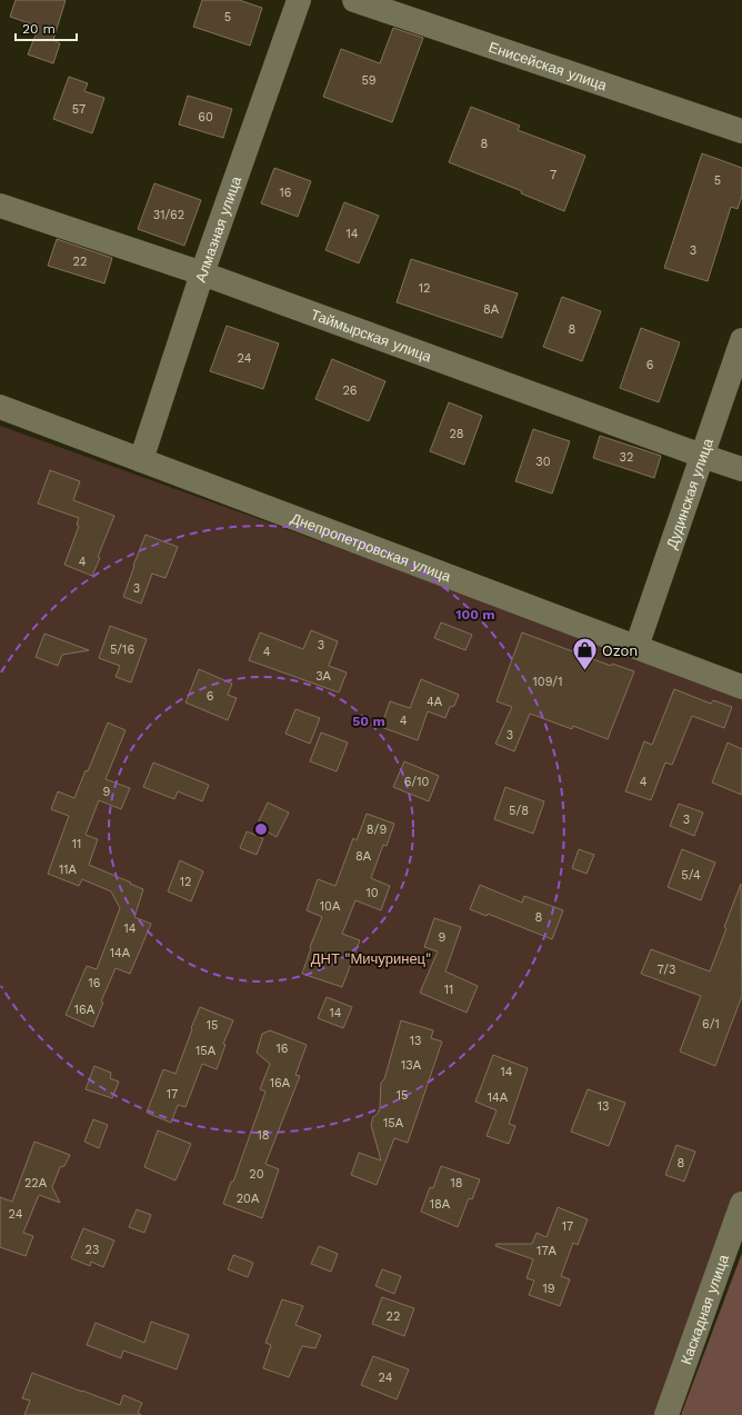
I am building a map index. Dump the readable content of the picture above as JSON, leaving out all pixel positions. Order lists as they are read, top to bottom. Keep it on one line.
{"streets":{"street":["Енисейская улица","Алмазная улица","Таймырская улица","Дудинская улица","Днепропетровская улица","Каскадная улица"]},"crossings":[["Алмазная улица","Таймырская улица"],["Алмазная улица","Днепропетровская улица"],["Таймырская улица","Дудинская улица"],["Дудинская улица","Днепропетровская улица"]],"parks":["ДНТ \"Мичуринец\""],"places":{"shop":["Ozon"]},"house_numbers":["5","59","57","60","8","7","5","16","31/62","14","3","22","12","8А","8","24","6","26","28","32","30","4","3","3","5/16","4","3А","109/1","6","4А","4","3","6/10","4","9","5/8","3","8/9","11","8А","11А","5/4","12","10","10А","8","14","9","14А","7/3","16","11","16А","14","6/1","15","13","16","15А","13А","14","16А","17","15","14А","13","15А","18","8","20","22А","18","20А","18А","24","17","23","17А","19","22","24"],"scale_bar":"20 m","rings":["100 m","50 m"]}
